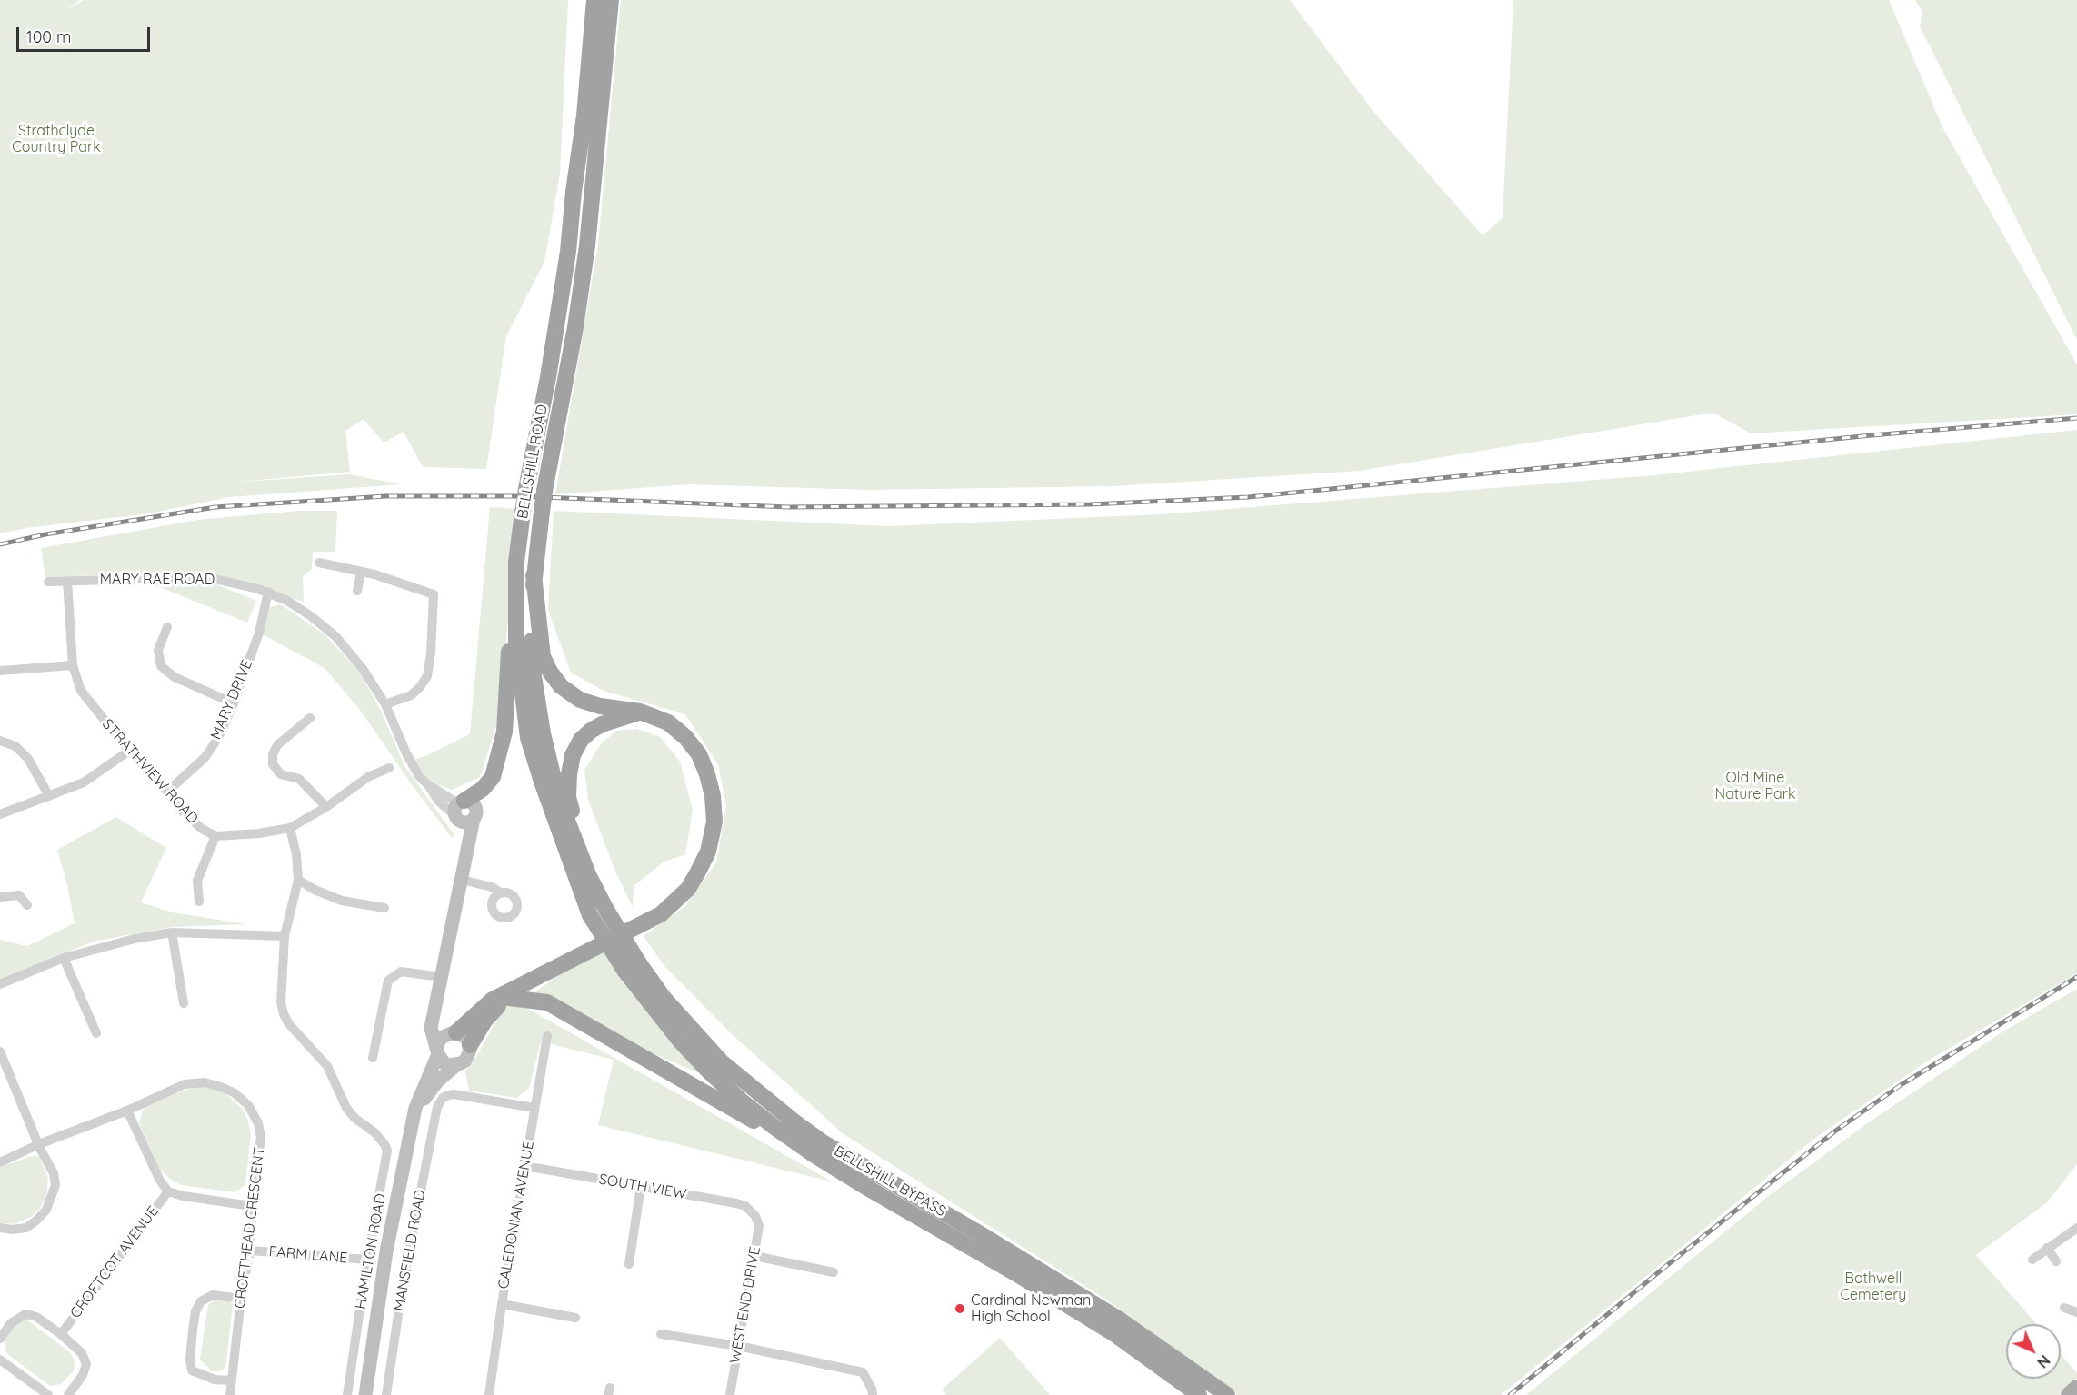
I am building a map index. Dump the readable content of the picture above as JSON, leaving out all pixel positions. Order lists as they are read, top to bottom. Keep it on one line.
{"streets":{"highway":["BELLSHILL ROAD","BELLSHILL BYPASS"],"main road":["HAMILTON ROAD"],"street":["MARY RAE ROAD","MARY DRIVE","STRATHVIEW ROAD","SOUTH VIEW","CALEDONIAN AVENUE","CROFTHEAD CRESCENT","MANSFIELD ROAD","FARM LANE","CROFTCOT AVENUE","WEST END DRIVE"]},"crossings":[["BELLSHILL ROAD","BELLSHILL BYPASS"],["MARY RAE ROAD","MARY DRIVE"],["MARY RAE ROAD","STRATHVIEW ROAD"],["MARY DRIVE","STRATHVIEW ROAD"],["SOUTH VIEW","CALEDONIAN AVENUE"],["SOUTH VIEW","WEST END DRIVE"],["CALEDONIAN AVENUE","MANSFIELD ROAD"],["CROFTHEAD CRESCENT","FARM LANE"],["CROFTHEAD CRESCENT","CROFTCOT AVENUE"]],"parks":["Strathclyde Country Park","Old Mine Nature Park","Bothwell Cemetery"],"places":["Cardinal Newman High School"],"scale_bar":"100 m","north":"bottom right"}
